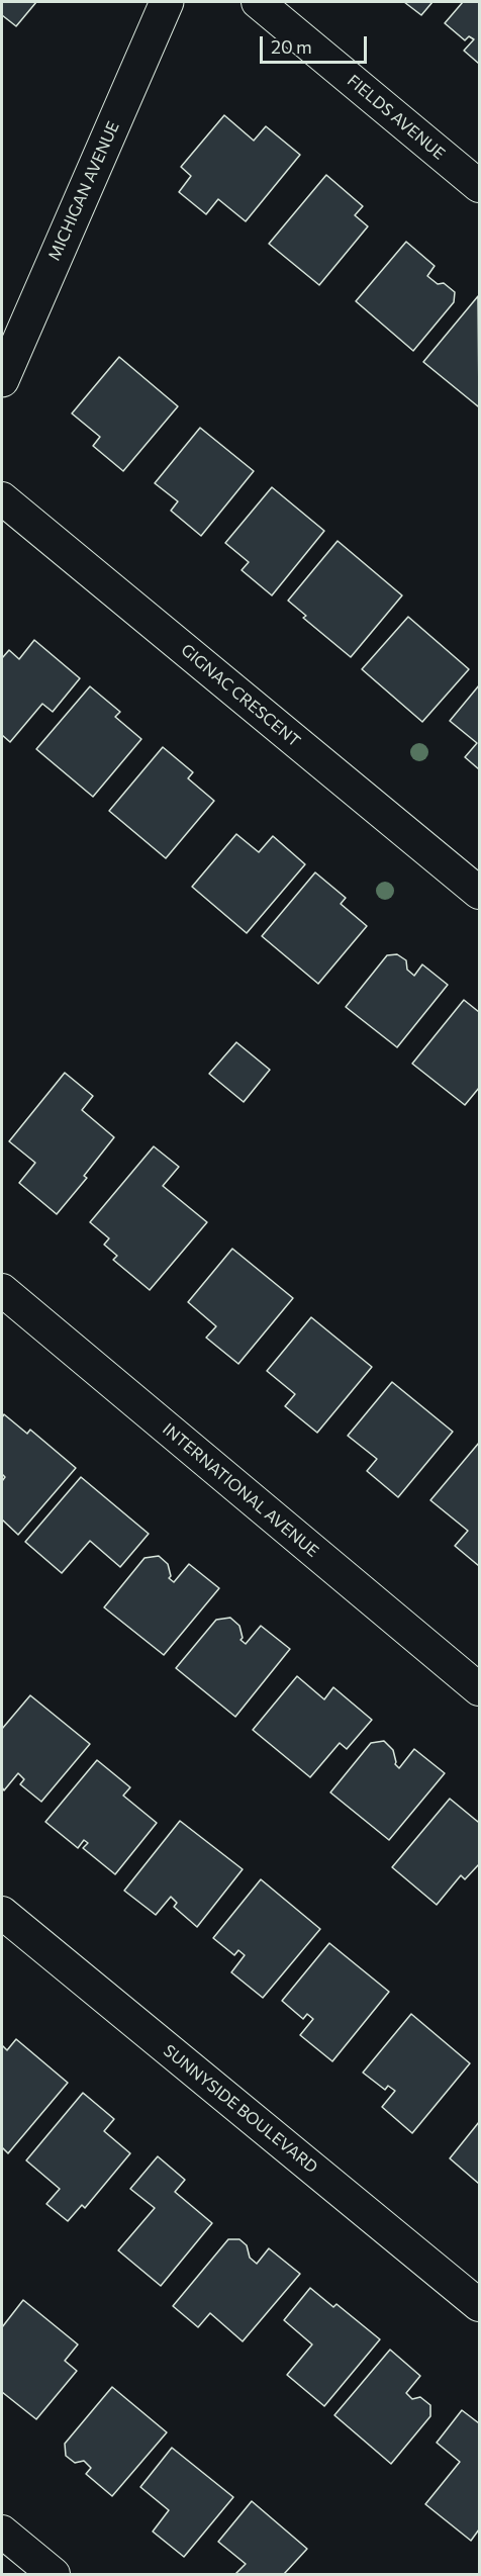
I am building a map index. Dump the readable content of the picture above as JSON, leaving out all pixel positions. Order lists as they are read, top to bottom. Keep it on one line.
{"streets":{"street":["FIELDS AVENUE","MICHIGAN AVENUE","GIGNAC CRESCENT","INTERNATIONAL AVENUE","SUNNYSIDE BOULEVARD"]},"scale_bar":"20 m"}
